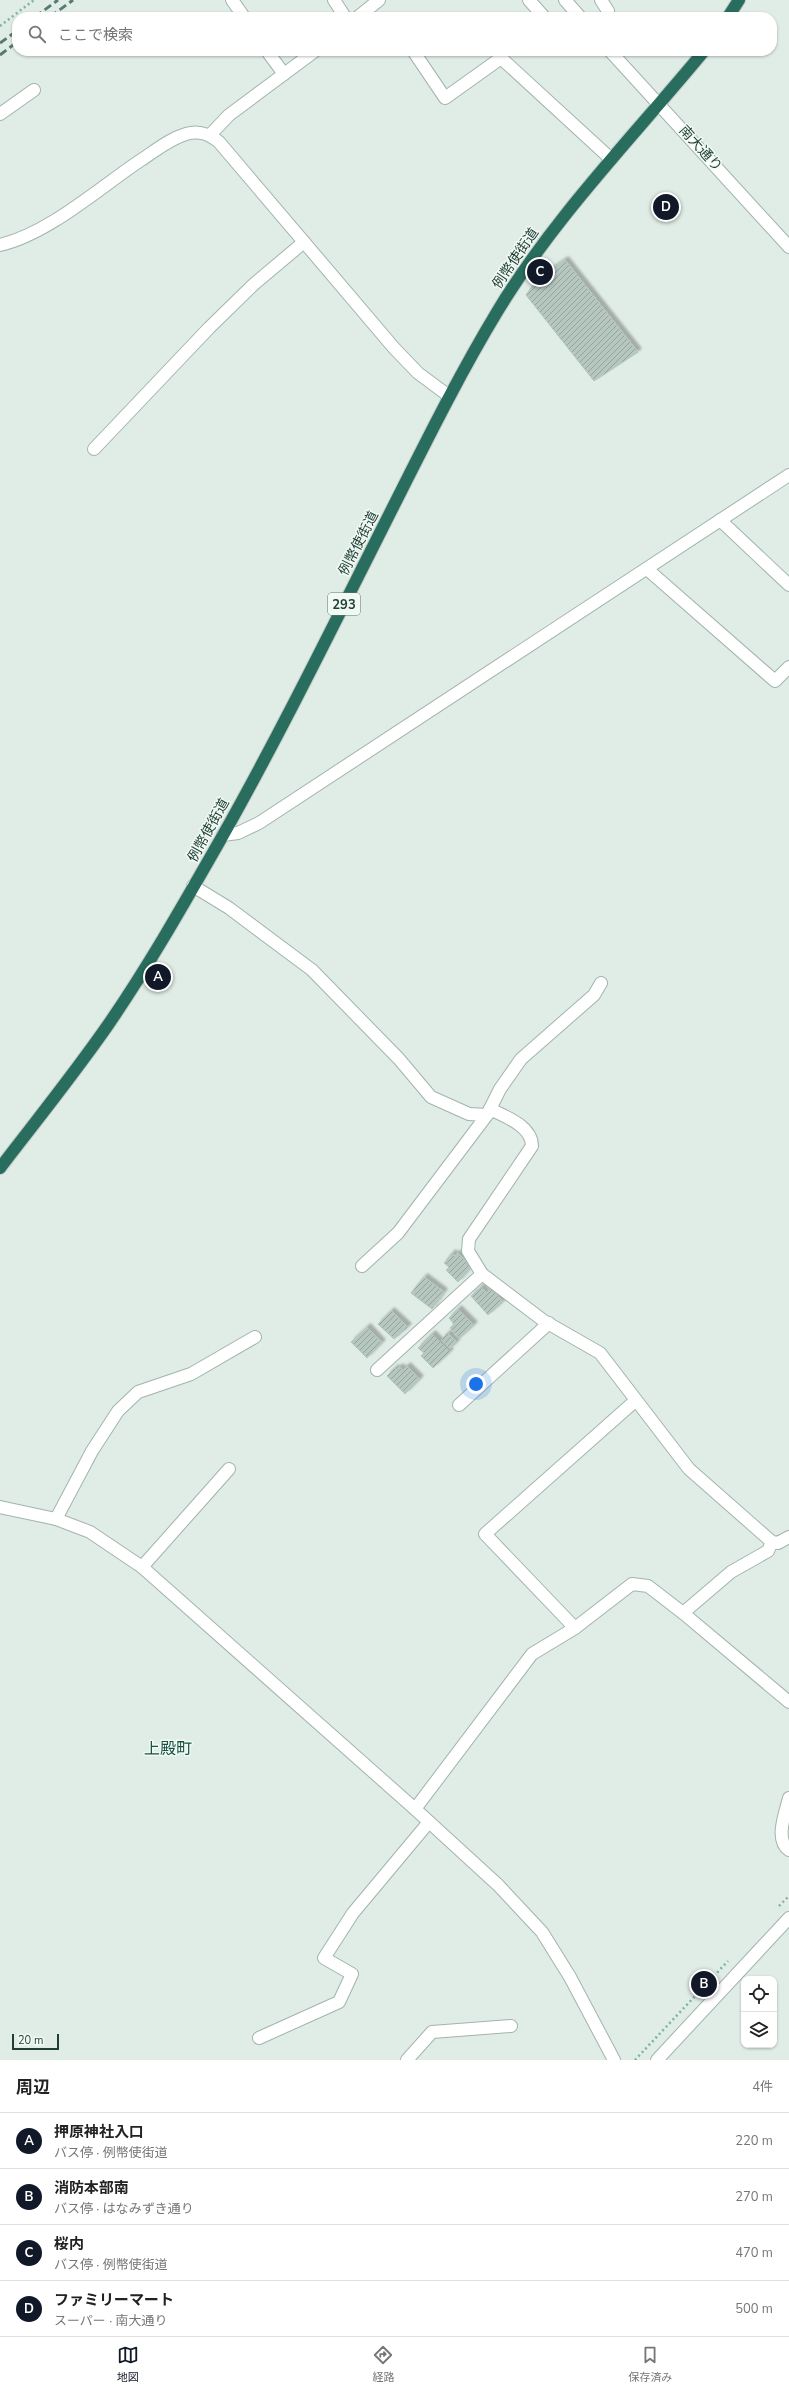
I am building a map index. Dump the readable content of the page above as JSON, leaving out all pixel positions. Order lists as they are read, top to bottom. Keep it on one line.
{"streets":{"highway":["例幣使街道","293"],"street":["南大通り"]},"crossings":[["南大通り","例幣使街道"]],"districts":["上殿町"],"scale_bar":"20 m","page":{"search":"ここで検索","pins":["D","C","A","B"],"scale":"20 m","heading":["周辺","4件"],"list":[{"mark":"A","name":"押原神社入口","note":"バス停 · 例幣使街道","value":"220 m"},{"mark":"B","name":"消防本部南","note":"バス停 · はなみずき通り","value":"270 m"},{"mark":"C","name":"桜内","note":"バス停 · 例幣使街道","value":"470 m"},{"mark":"D","name":"ファミリーマート","note":"スーパー · 南大通り","value":"500 m"}],"nav":["地図","経路","保存済み"]}}
